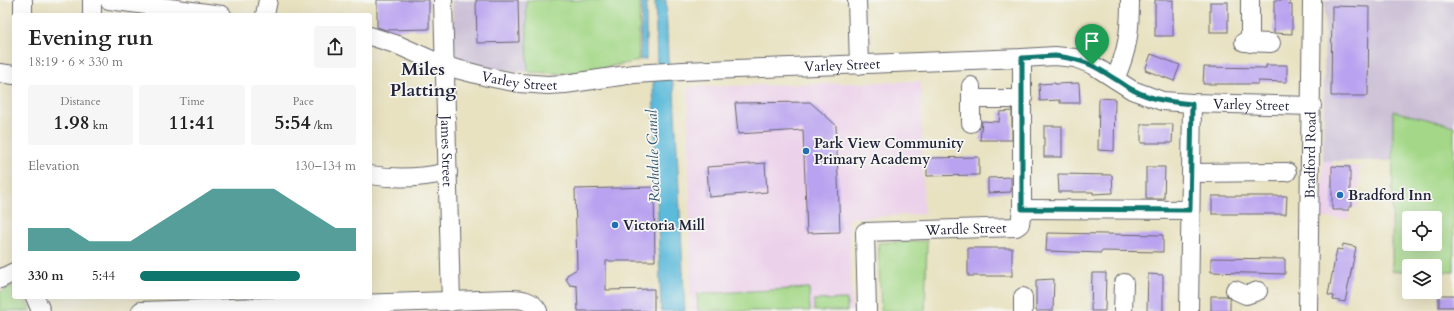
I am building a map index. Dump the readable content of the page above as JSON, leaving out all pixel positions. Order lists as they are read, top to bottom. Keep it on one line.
{"streets":{"street":["Varley Street","James Street","Bradford Road","Wardle Street"]},"crossings":[["Varley Street","James Street"],["Varley Street","Bradford Road"],["Varley Street","Wardle Street"]],"districts":["Miles Platting"],"water":["Rochdale Canal"],"places":["Park View Community Primary Academy","Bradford Inn","Victoria Mill"],"page":{"heading":["Evening run","18:19 · 6 × 330 m"],"stats":[["Distance","1.98 km"],["Time","11:41"],["Pace","5:54 /km"]],"chart":["Elevation","130–134 m"],"list":[{"name":"330 m","note":"5:44"}]}}
